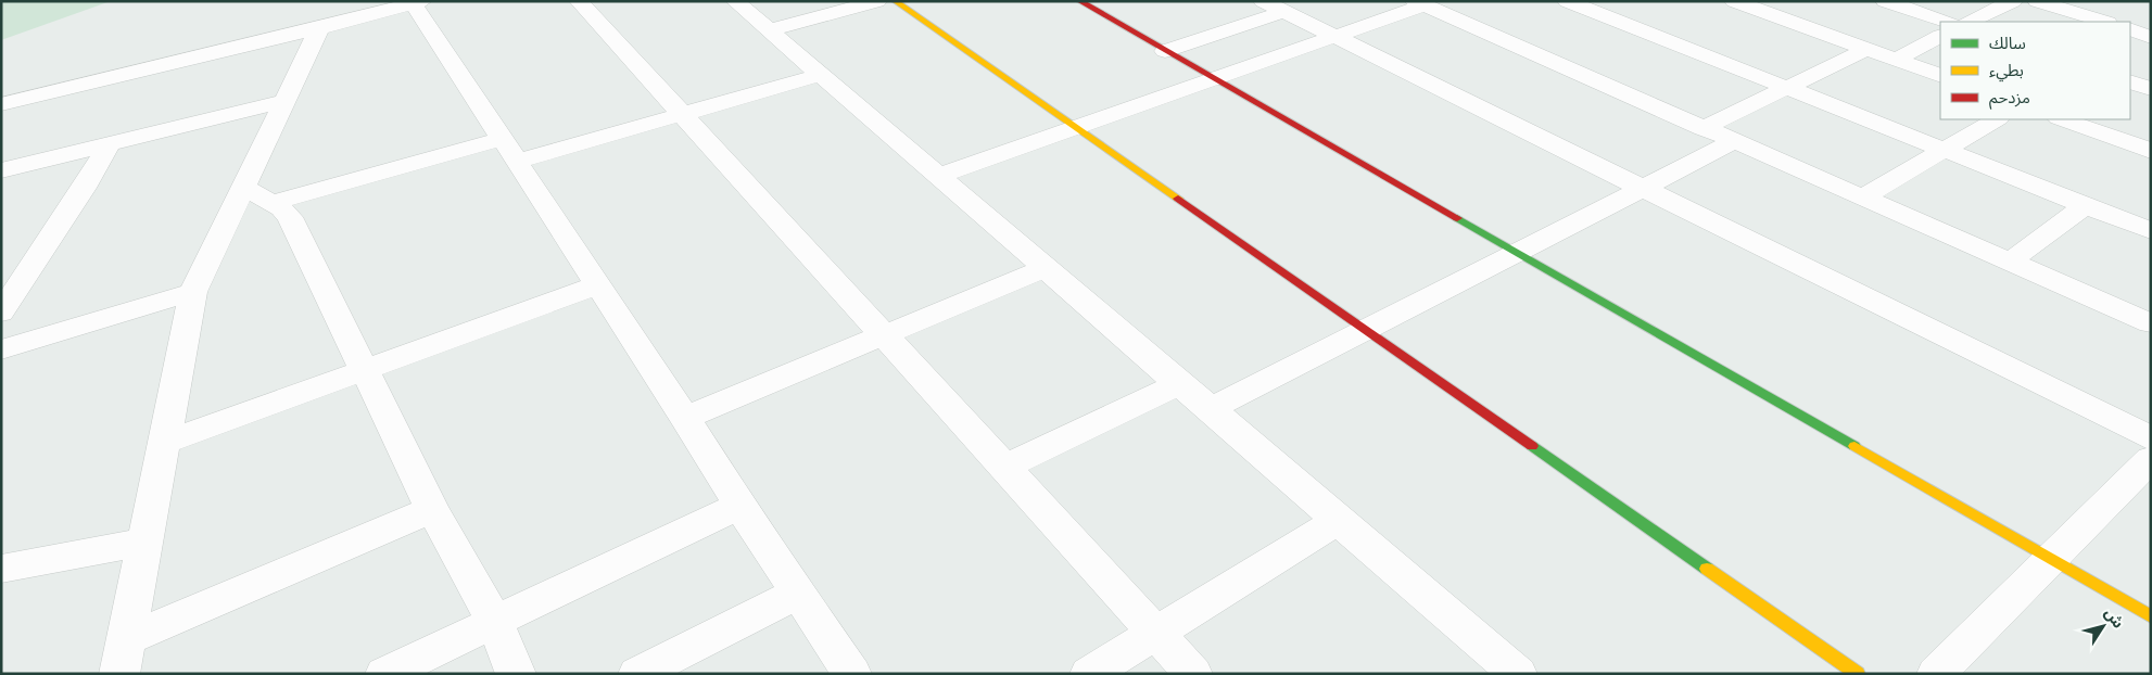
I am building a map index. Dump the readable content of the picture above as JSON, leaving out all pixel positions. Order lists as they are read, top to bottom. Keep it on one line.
{"legend":["سالك","بطيء","مزدحم"],"north":"top right"}
